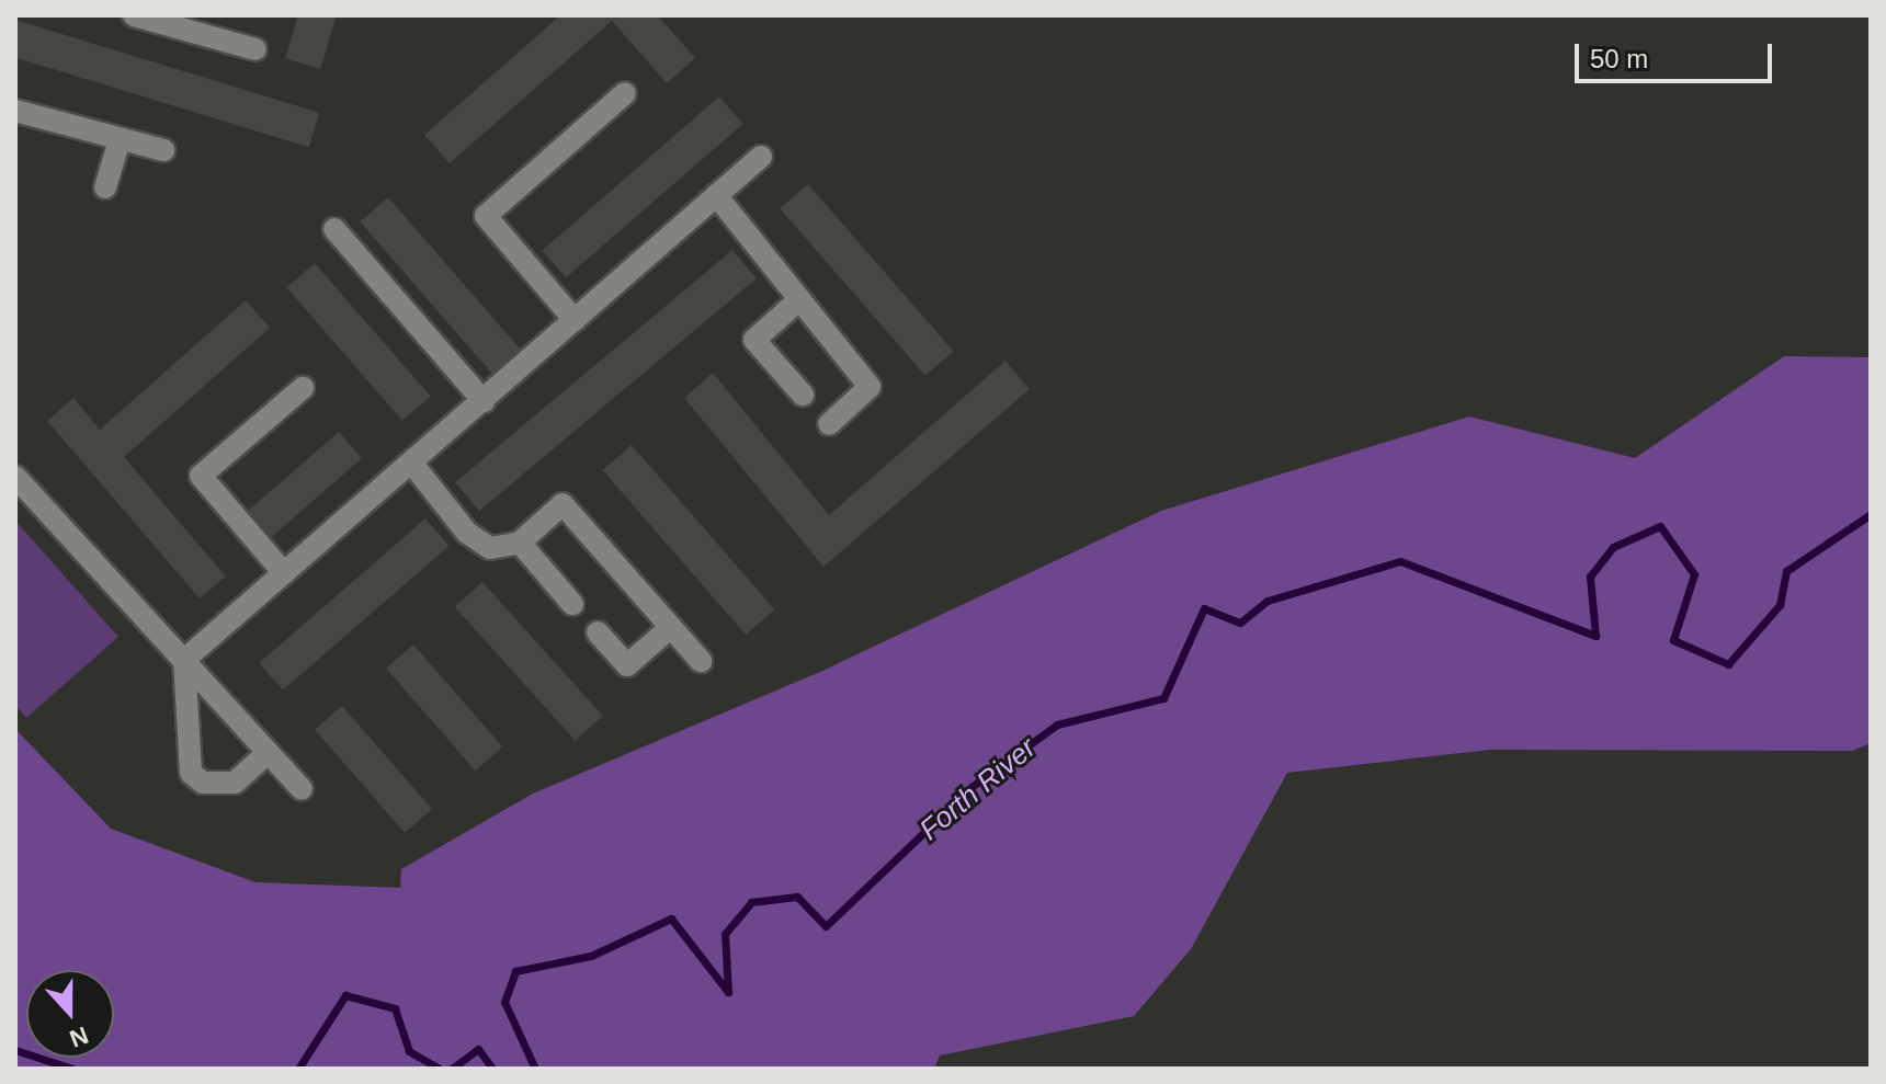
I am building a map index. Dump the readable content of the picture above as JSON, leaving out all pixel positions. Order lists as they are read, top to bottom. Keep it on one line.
{"water":["Forth River"],"scale_bar":"50 m","north":"bottom"}
